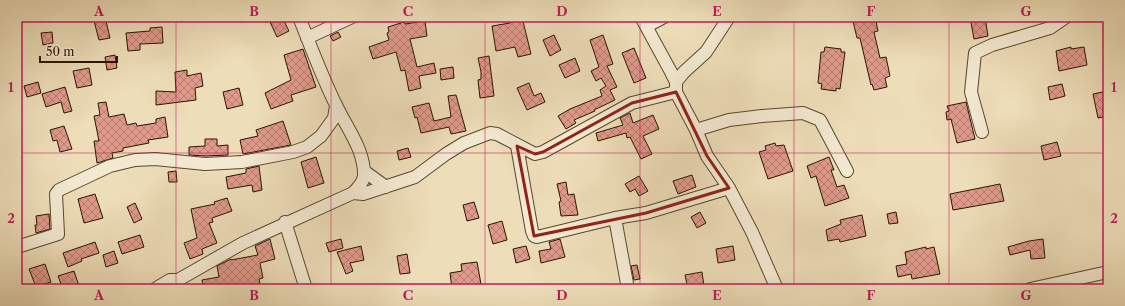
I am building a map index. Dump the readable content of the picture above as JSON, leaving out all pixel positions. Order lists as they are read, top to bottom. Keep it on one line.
{"scale_bar":"50 m","grid":{"columns":["A","B","C","D","E","F","G"],"rows":["1","2"]}}
